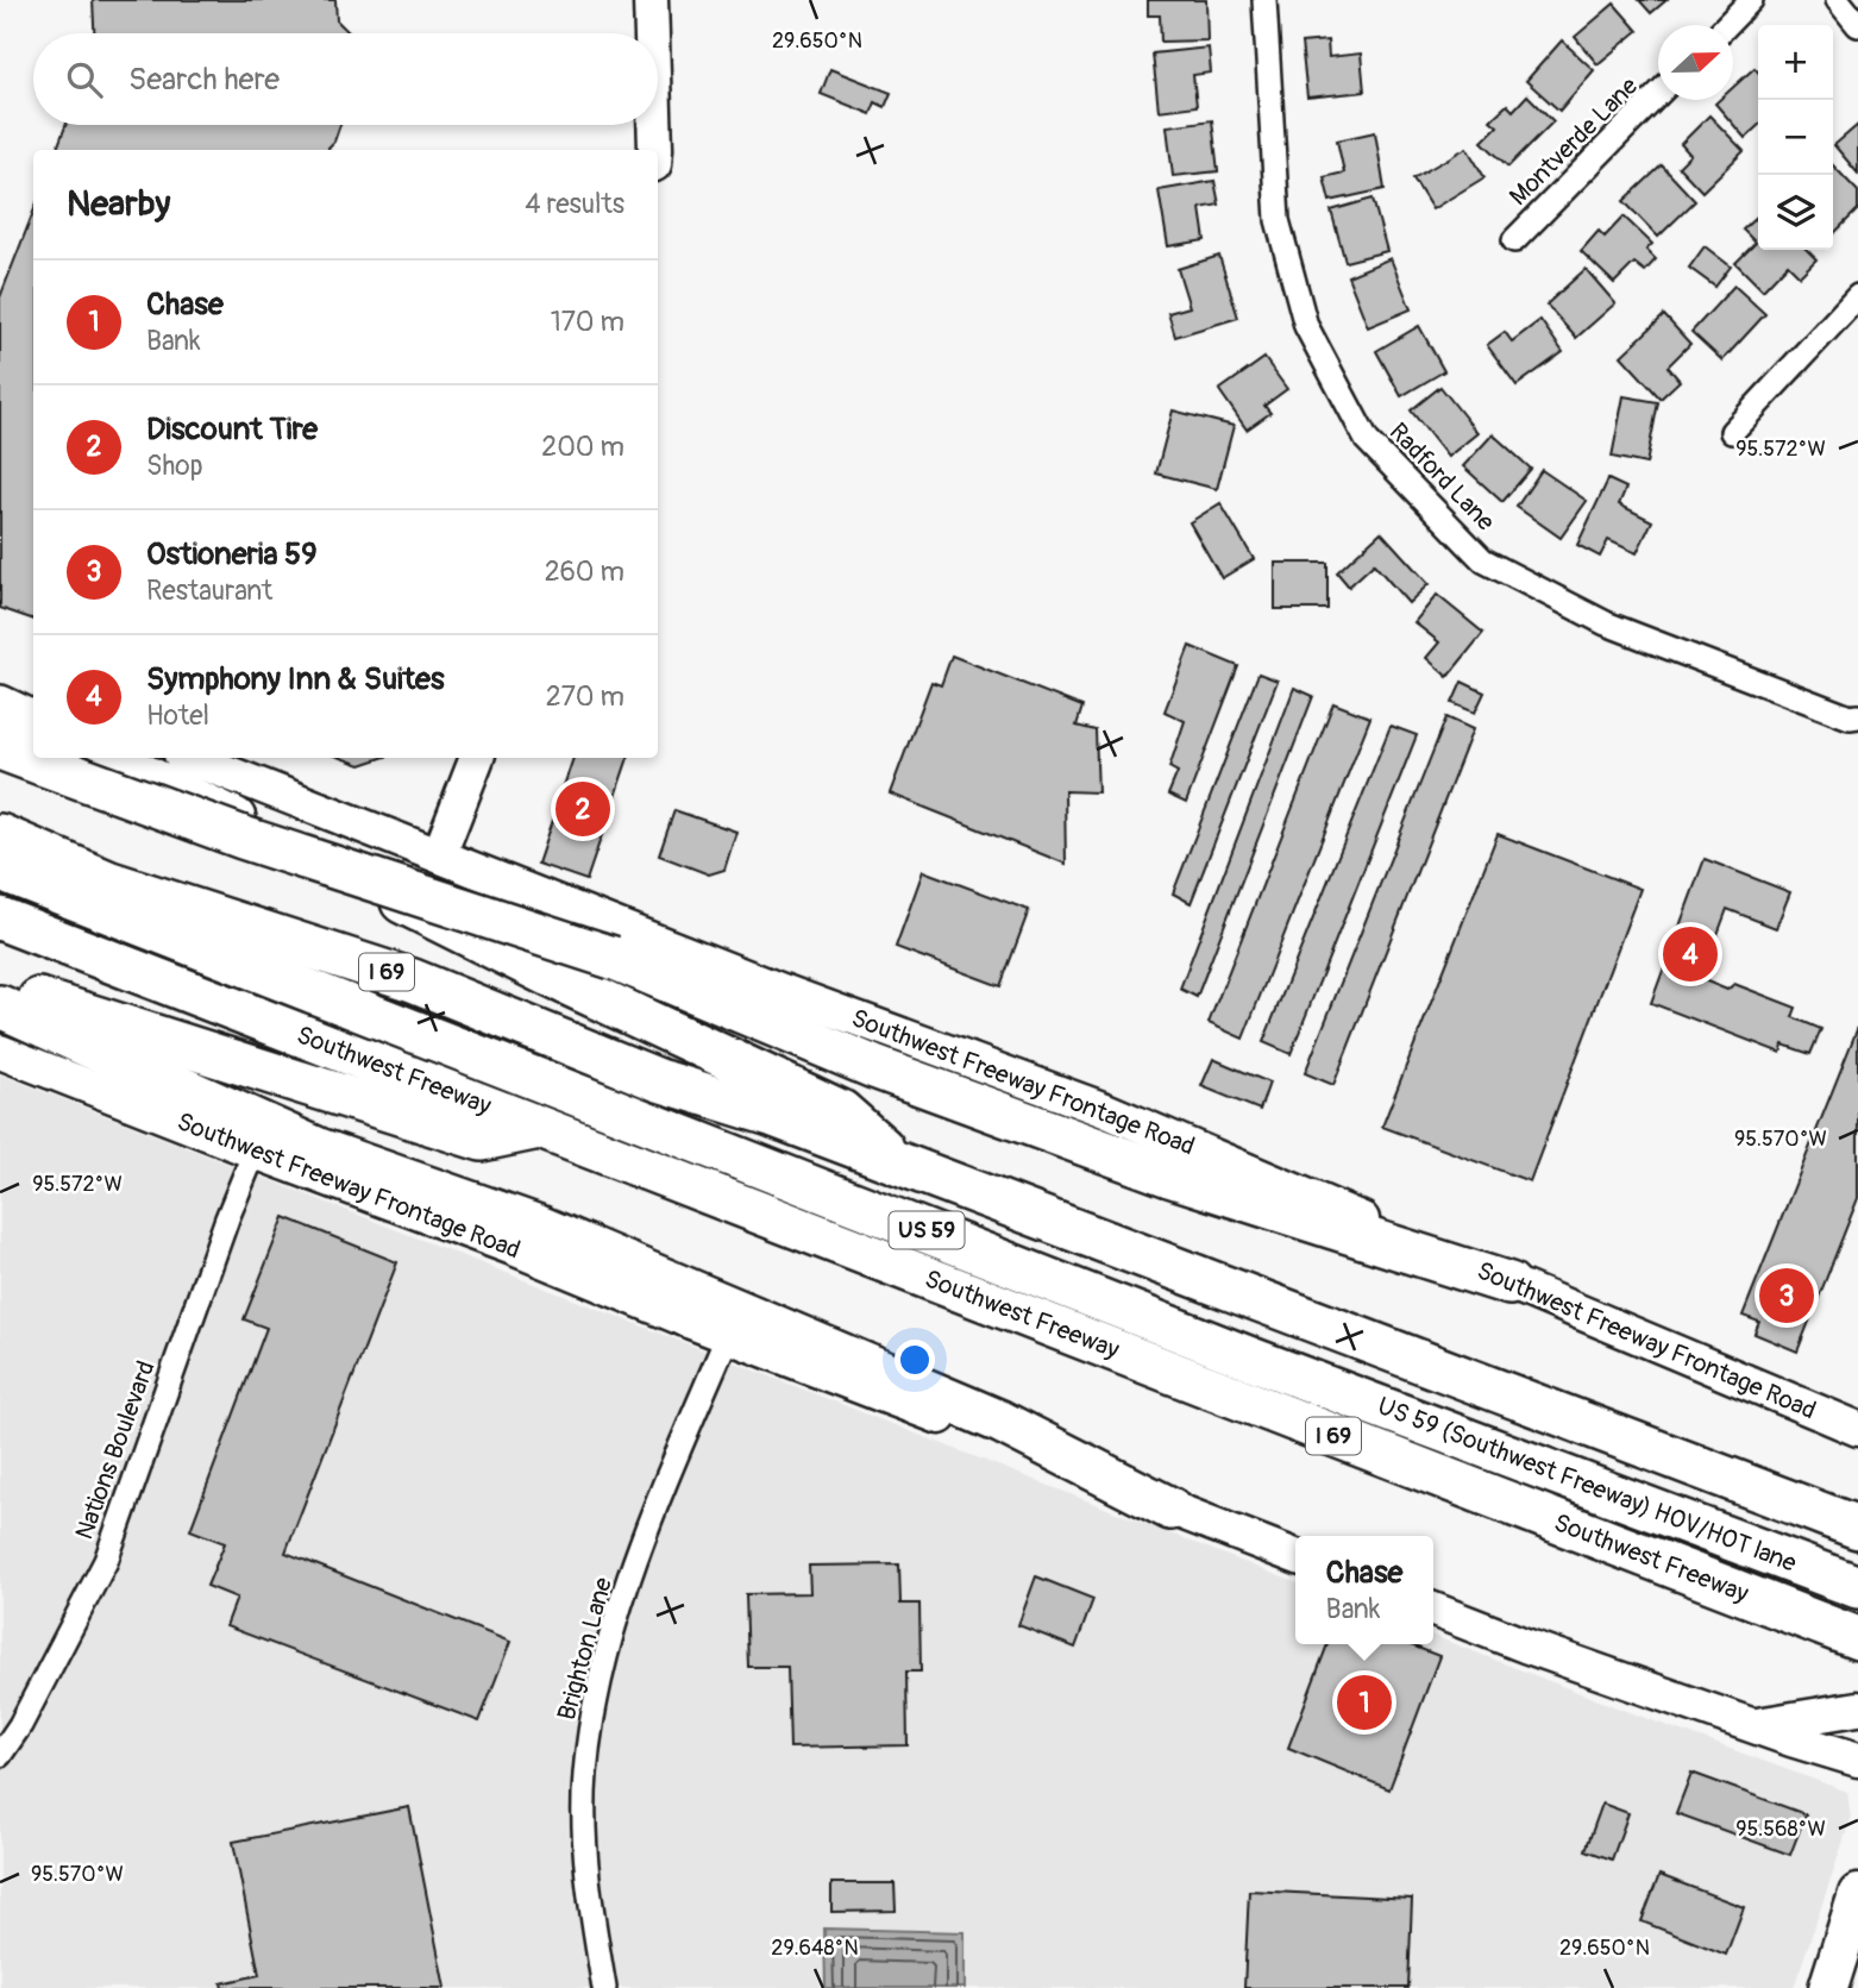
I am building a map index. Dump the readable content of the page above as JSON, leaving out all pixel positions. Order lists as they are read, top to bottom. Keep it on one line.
{"streets":{"highway":["I 69","Southwest Freeway","US 59","US 59 (Southwest Freeway) HOV/HOT lane"],"main road":["Southwest Freeway Frontage Road"],"street":["Montverde Lane","Radford Lane","Nations Boulevard","Brighton Lane"]},"crossings":[["Southwest Freeway Frontage Road","Nations Boulevard"],["Southwest Freeway Frontage Road","Brighton Lane"]],"north":"right","page":{"map_buttons":["+","−"],"search":"Search here","heading":["Nearby","4 results"],"list":[{"mark":"1","name":"Chase","note":"Bank","value":"170 m"},{"mark":"2","name":"Discount Tire","note":"Shop","value":"200 m"},{"mark":"3","name":"Ostioneria 59","note":"Restaurant","value":"260 m"},{"mark":"4","name":"Symphony Inn & Suites","note":"Hotel","value":"270 m"}],"pins":["2","4","3","1"],"popup":["Chase","Bank"]},"coordinates":["29.650°N","95.572°W","95.570°W","95.568°W","29.648°N"]}
